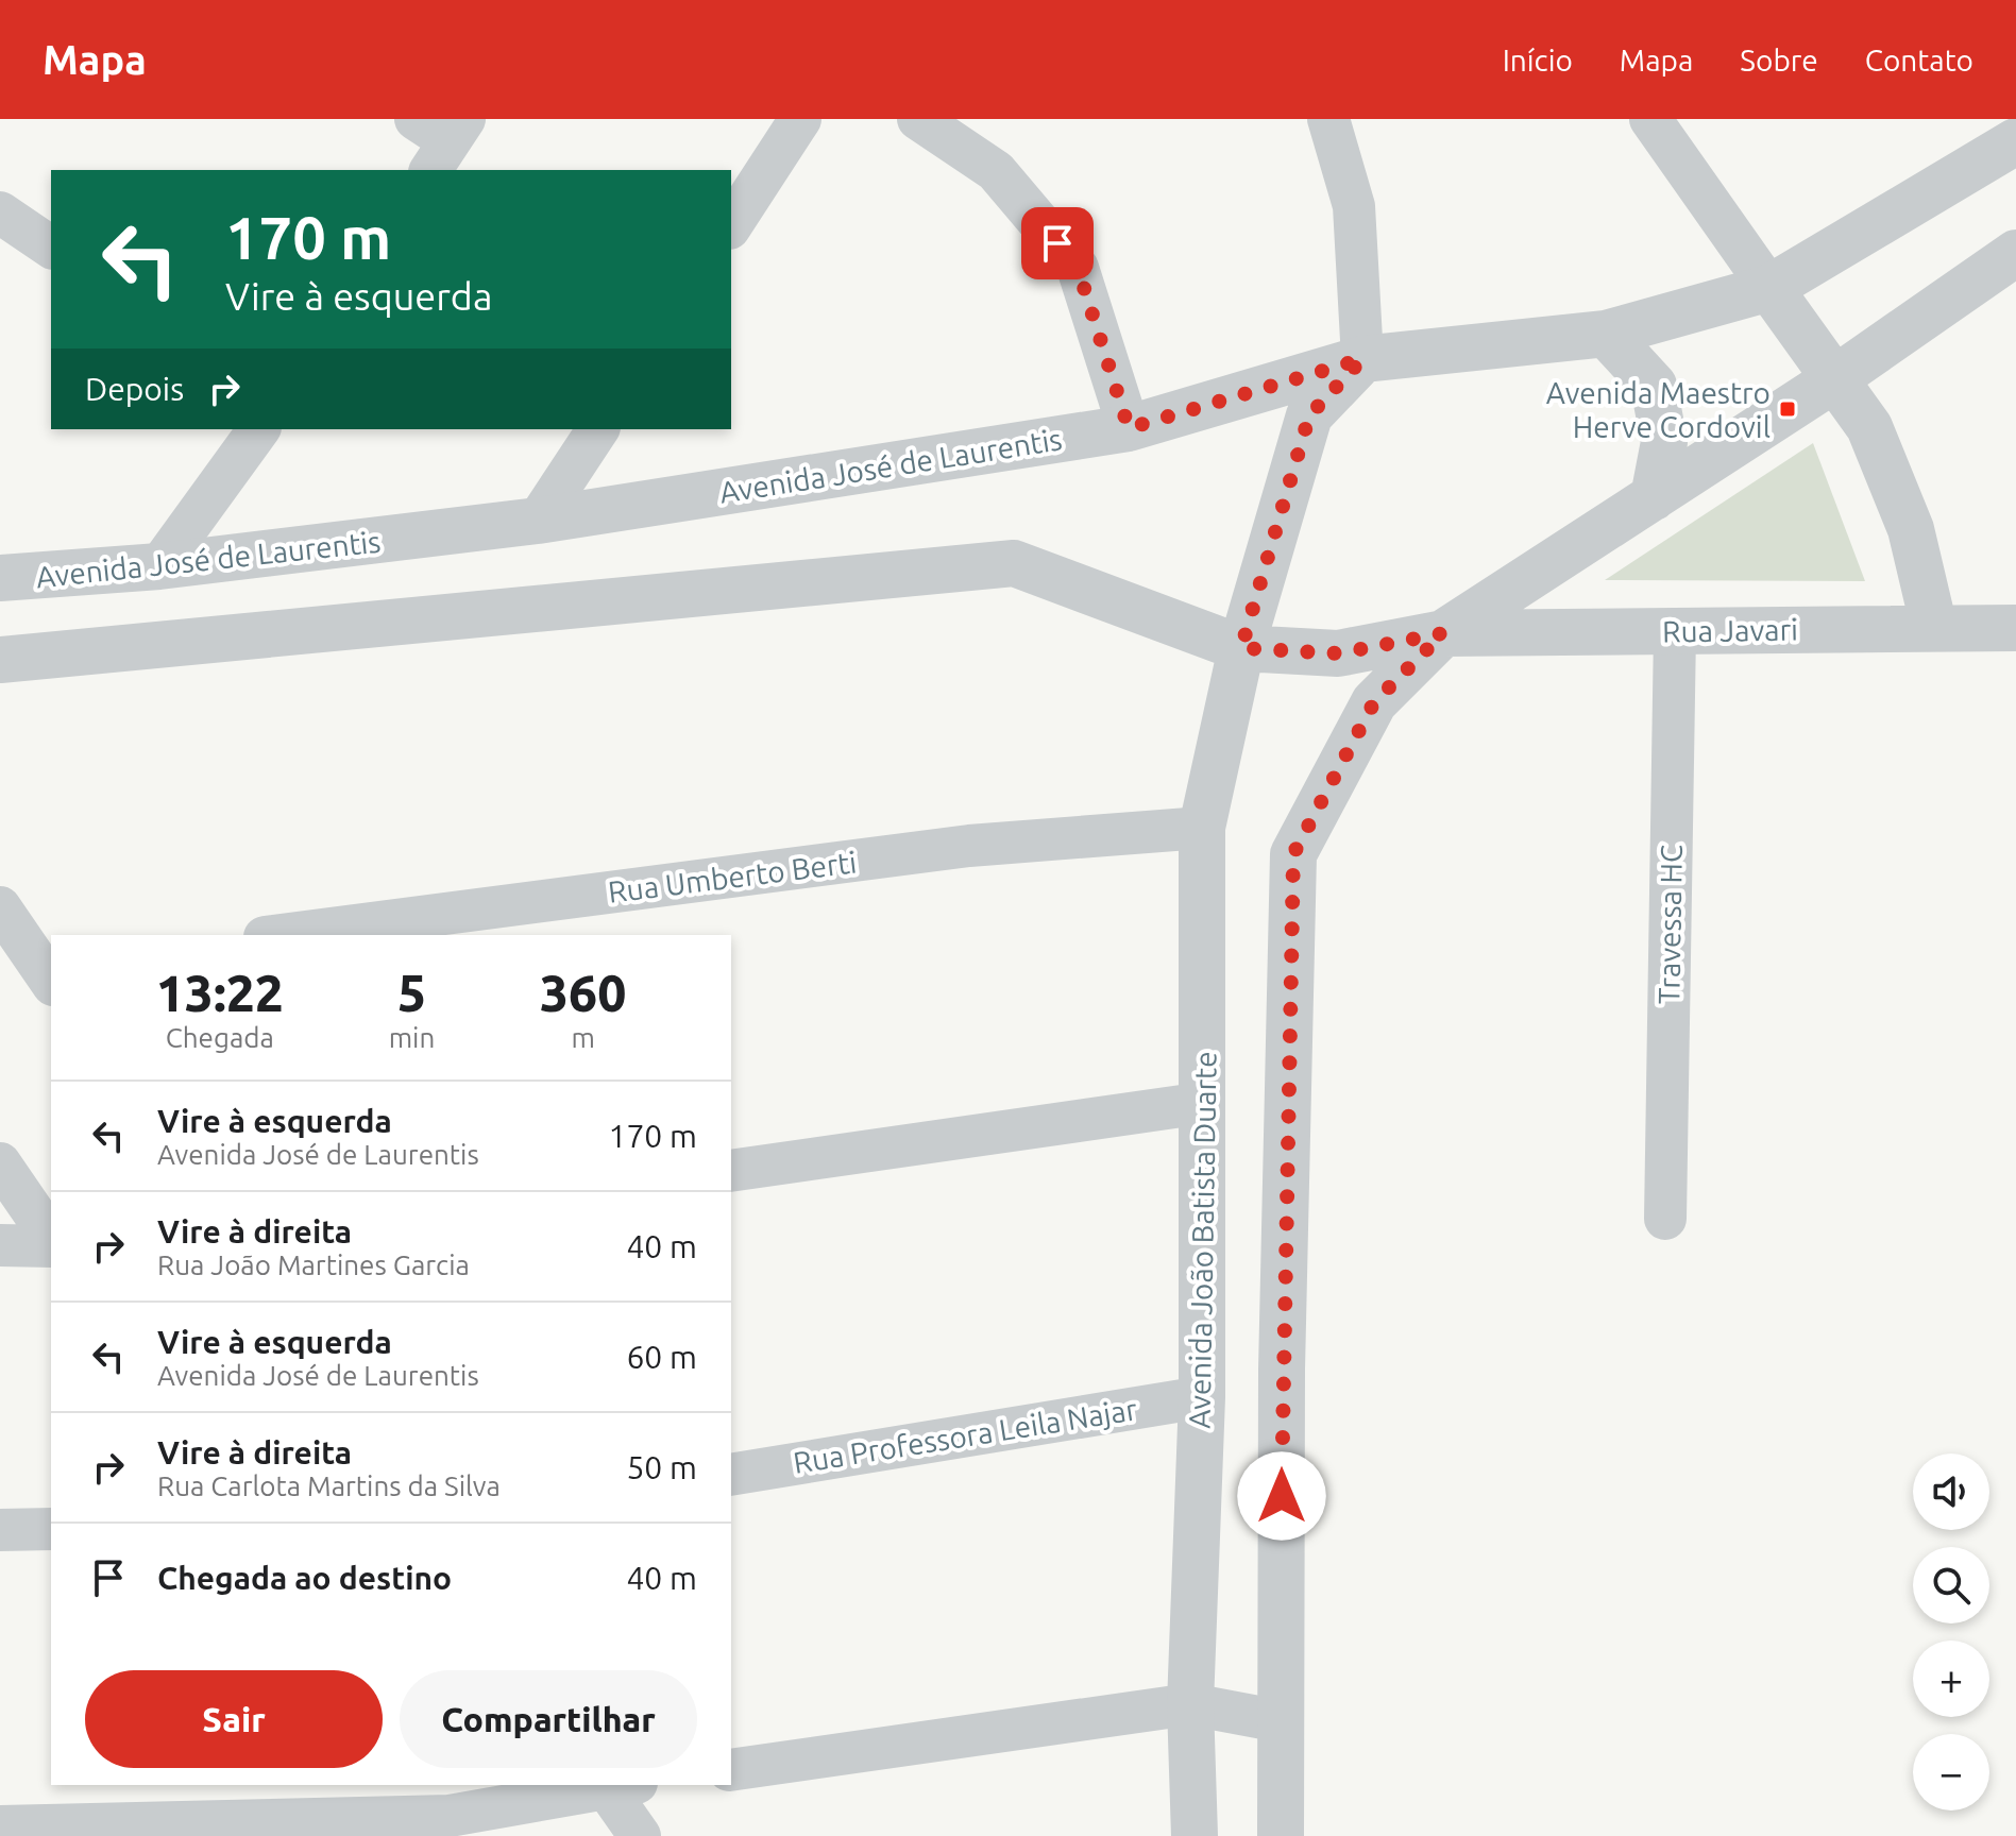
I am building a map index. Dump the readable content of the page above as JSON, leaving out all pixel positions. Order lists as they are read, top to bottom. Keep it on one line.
{"streets":{"street":["Avenida José de Laurentis","Rua Javari","Rua Umberto Berti","Travessa HC","Avenida João Batista Duarte","Rua Professora Leila Najar"]},"crossings":[["Avenida José de Laurentis","Avenida João Batista Duarte"],["Rua Javari","Travessa HC"],["Rua Umberto Berti","Avenida João Batista Duarte"],["Avenida João Batista Duarte","Rua Professora Leila Najar"]],"places":{"transit":["Avenida Maestro Herve Cordovil"]},"page":{"header":"Mapa","nav":["Início","Mapa","Sobre","Contato"],"turn":["170 m","Vire à esquerda"],"then":"Depois","eta":["13:22","Chegada","5","min","360","m"],"list":[{"name":"Vire à esquerda","note":"Avenida José de Laurentis","value":"170 m"},{"name":"Vire à direita","note":"Rua João Martines Garcia","value":"40 m"},{"name":"Vire à esquerda","note":"Avenida José de Laurentis","value":"60 m"},{"name":"Vire à direita","note":"Rua Carlota Martins da Silva","value":"50 m"},{"name":"Chegada ao destino","value":"40 m"}],"map_buttons":["+","−"],"buttons":["Sair","Compartilhar"]}}
